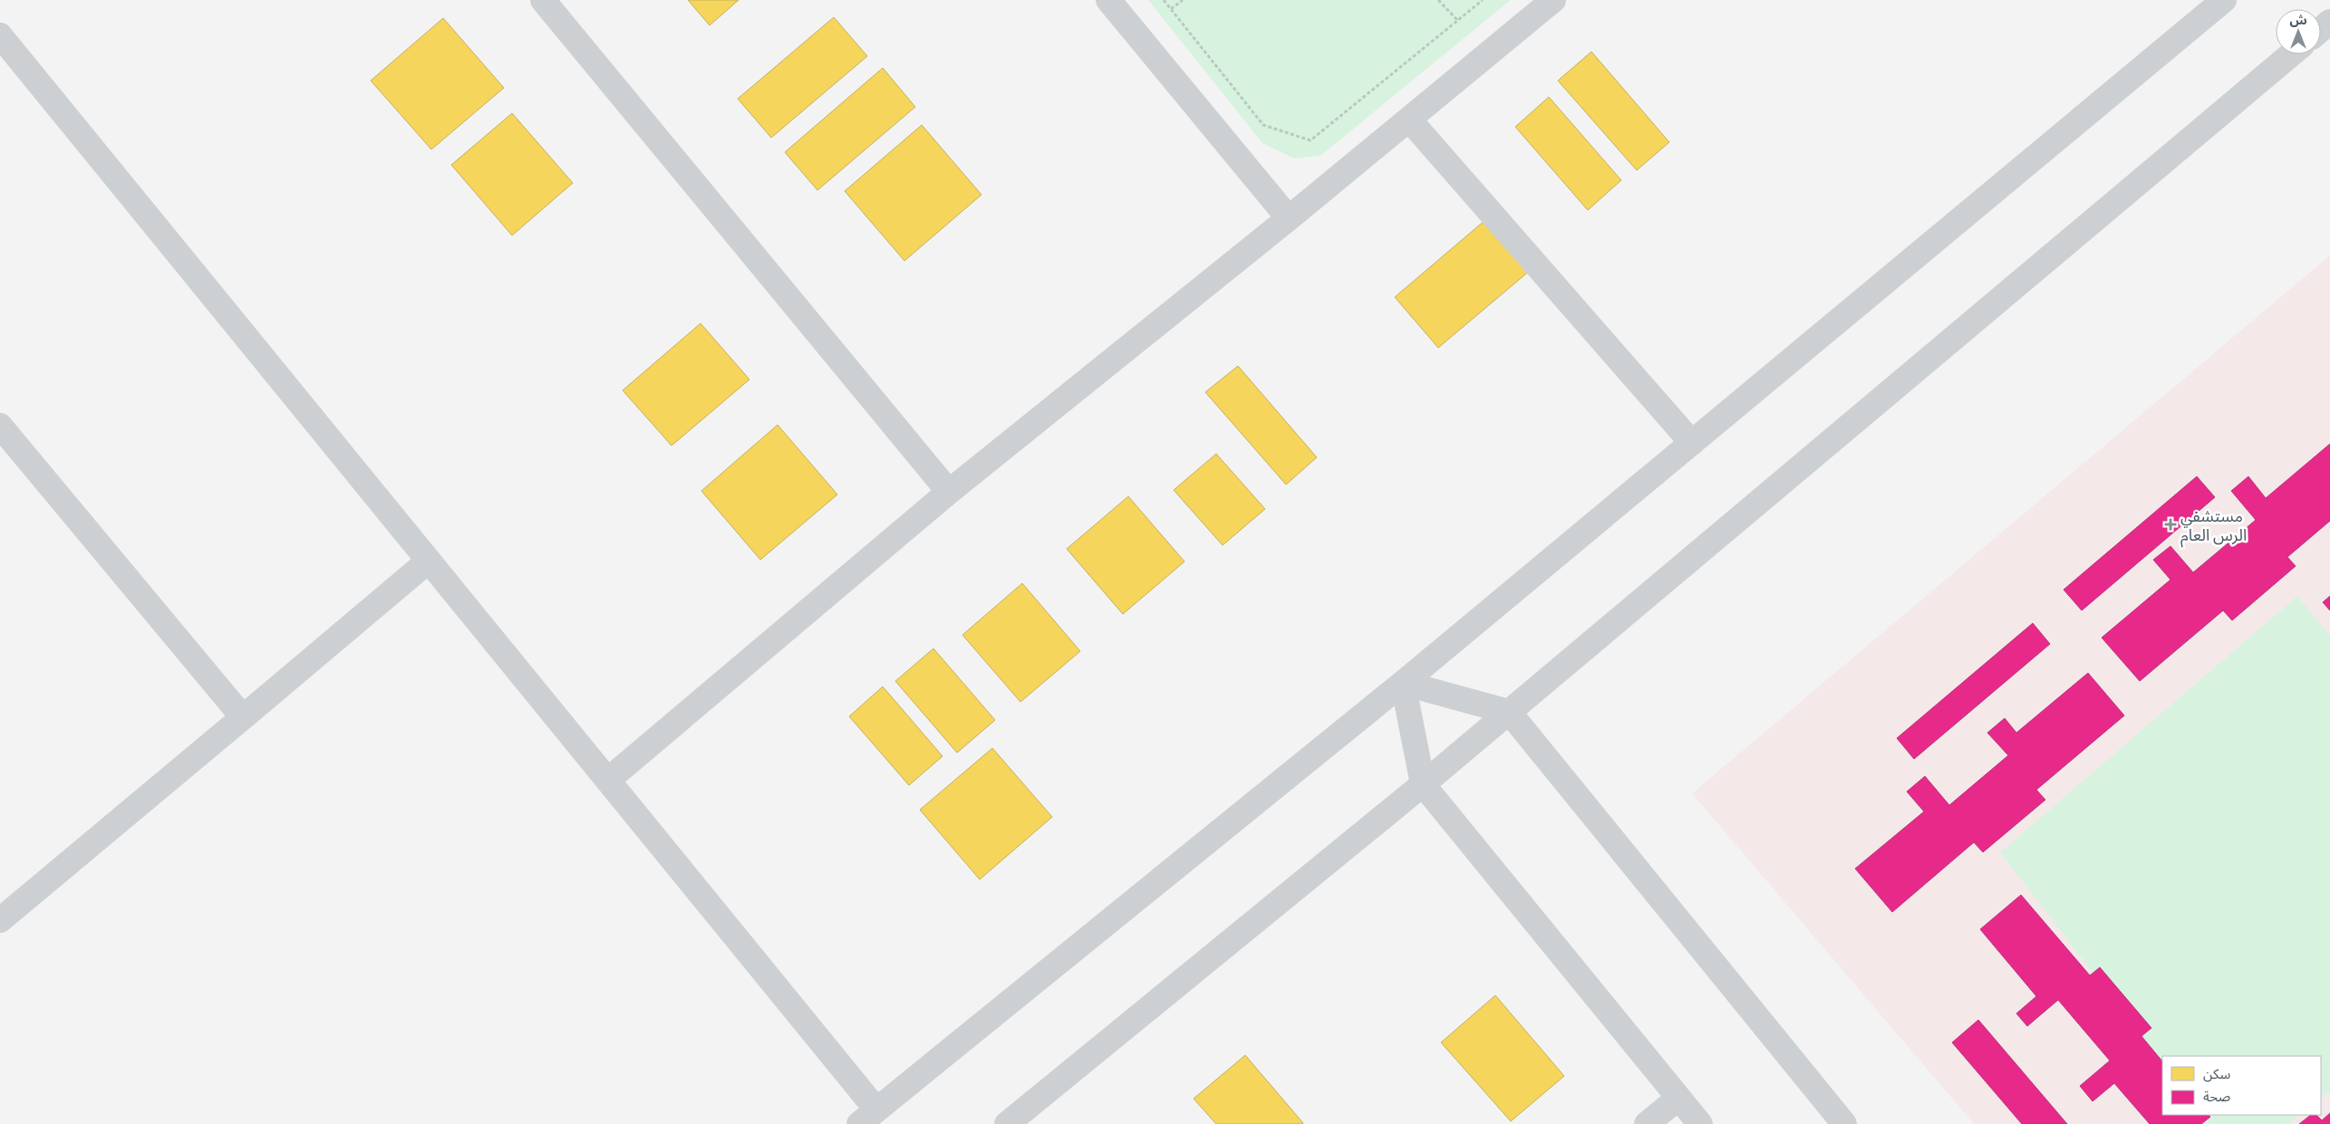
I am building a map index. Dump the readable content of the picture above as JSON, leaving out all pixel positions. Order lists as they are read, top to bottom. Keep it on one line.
{"places":{"health":["مستشفي الرس العام"]},"legend":["سكن","صحة"],"north":"top"}
